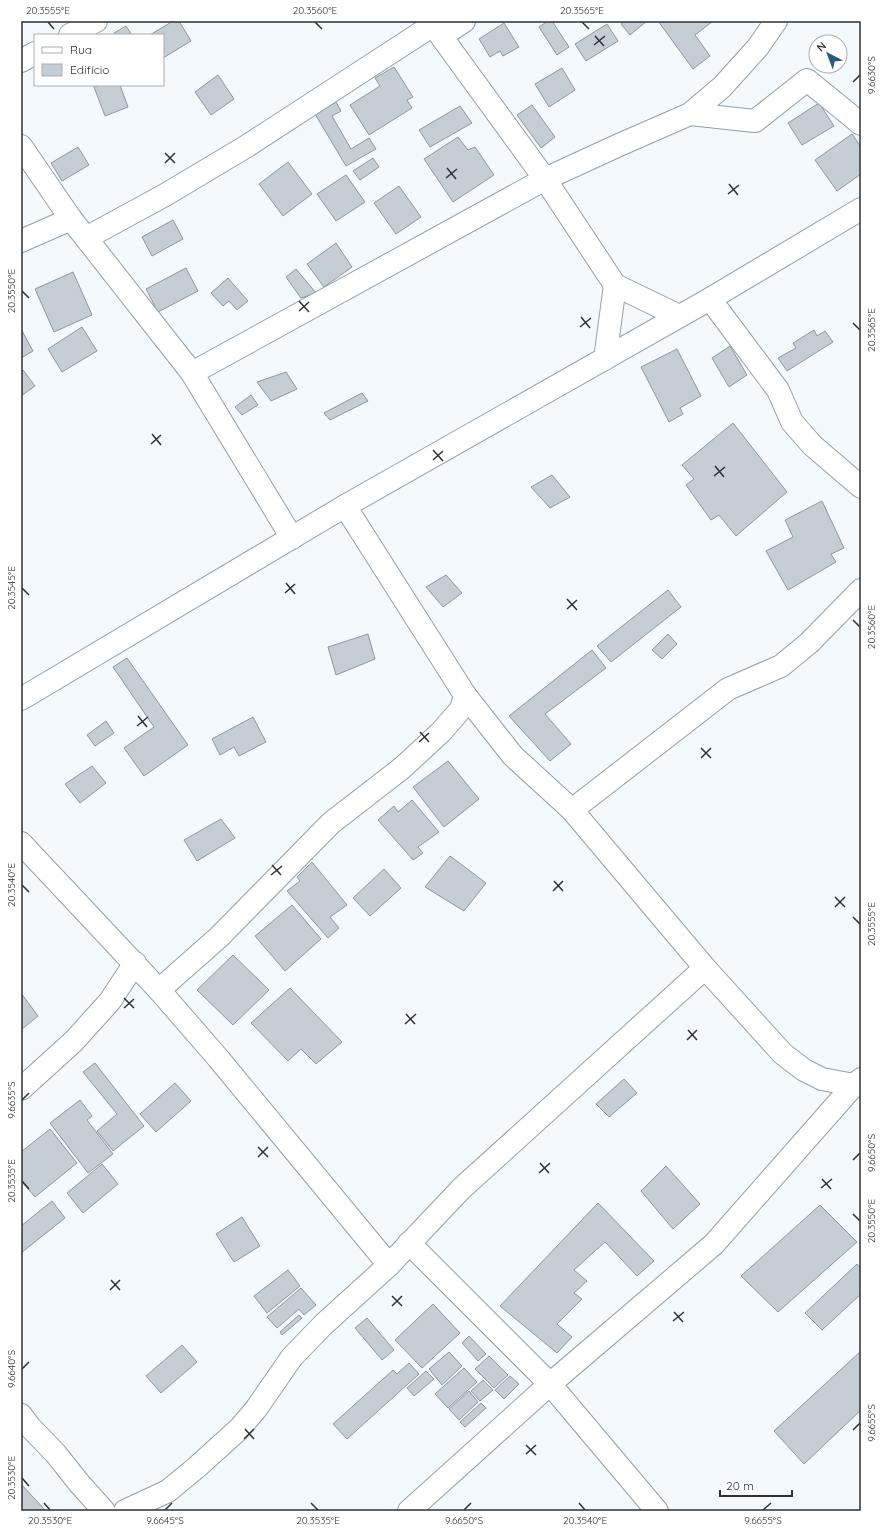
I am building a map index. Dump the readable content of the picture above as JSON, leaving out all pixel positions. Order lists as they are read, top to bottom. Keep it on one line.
{"legend":["Rua","Edifício"],"scale_bar":"20 m","north":"top left","coordinates":["20.3555°E","20.3560°E","20.3565°E","9.6630°S","20.3550°E","20.3545°E","20.3540°E","9.6635°S","9.6650°S","20.3535°E","9.6640°S","9.6655°S","20.3530°E","9.6645°S"]}
